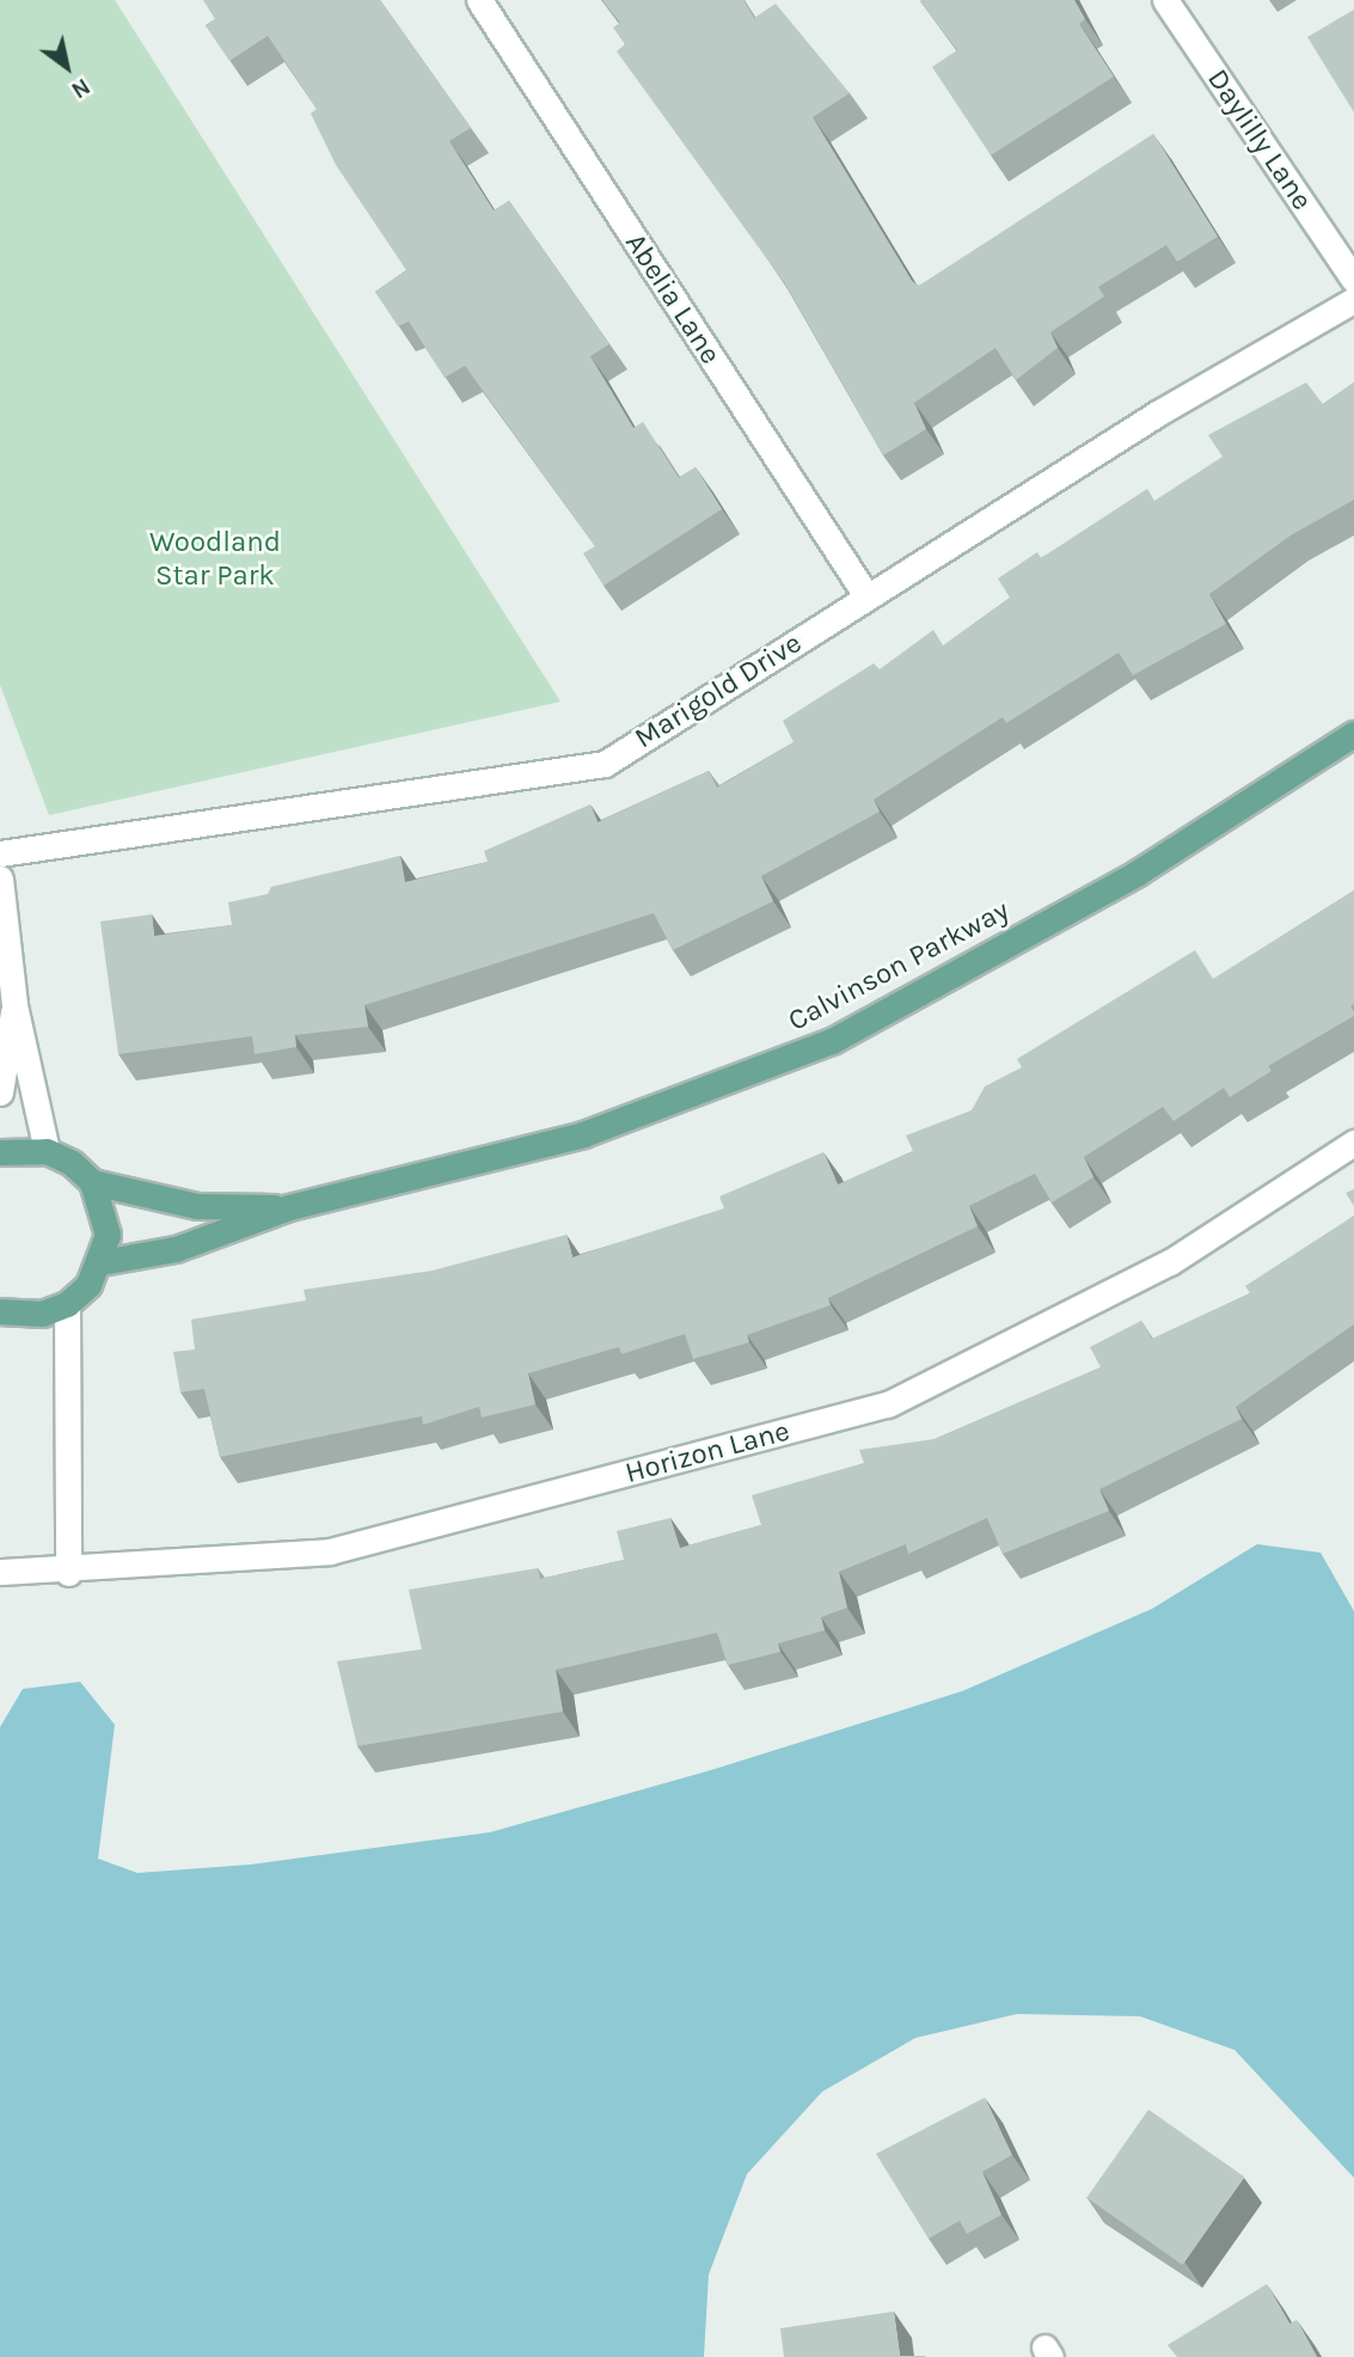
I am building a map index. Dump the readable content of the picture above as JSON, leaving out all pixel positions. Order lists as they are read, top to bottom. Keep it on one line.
{"streets":{"main road":["Calvinson Parkway"],"street":["Daylilly Lane","Abelia Lane","Marigold Drive","Horizon Lane"]},"crossings":[["Abelia Lane","Marigold Drive"]],"parks":["Woodland Star Park"],"north":"bottom right"}
